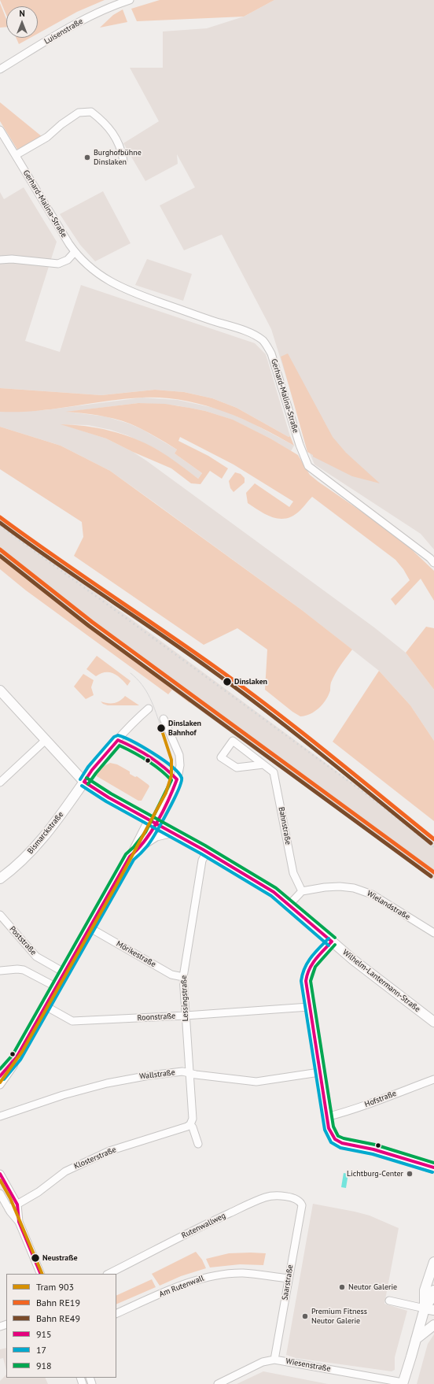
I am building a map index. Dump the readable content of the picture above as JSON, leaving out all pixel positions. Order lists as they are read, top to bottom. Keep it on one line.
{"streets":{"main road":["Bismarckstraße","Wilhelm-Lantermann-Straße"],"street":["Luisenstraße","Gerhard-Malina-Straße","Bahnstraße","Wielandstraße","Poststraße","Mörikestraße","Lessingstraße","Roonstraße","Wallstraße","Hofstraße","Klosterstraße","Rutenwallweg","Saarstraße","Am Rutenwall","Wiesenstraße"]},"crossings":[["Bahnstraße","Wielandstraße"],["Bismarckstraße","Wilhelm-Lantermann-Straße"],["Mörikestraße","Lessingstraße"],["Wilhelm-Lantermann-Straße","Lessingstraße"],["Lessingstraße","Roonstraße"],["Lessingstraße","Wallstraße"],["Lessingstraße","Klosterstraße"],["Rutenwallweg","Saarstraße"],["Saarstraße","Am Rutenwall"],["Saarstraße","Wiesenstraße"]],"places":["Burghofbühne Dinslaken","Dinslaken","Dinslaken Bahnhof","Lichtburg-Center","Neustraße","Neutor Galerie","Premium Fitness Neutor Galerie"],"lines":["rail line RE19","rail line RE49","tram line 903","transit line 17","transit line 915","transit line 918"],"legend":["Tram 903","Bahn RE19","Bahn RE49","915","17","918"],"north":"top"}
